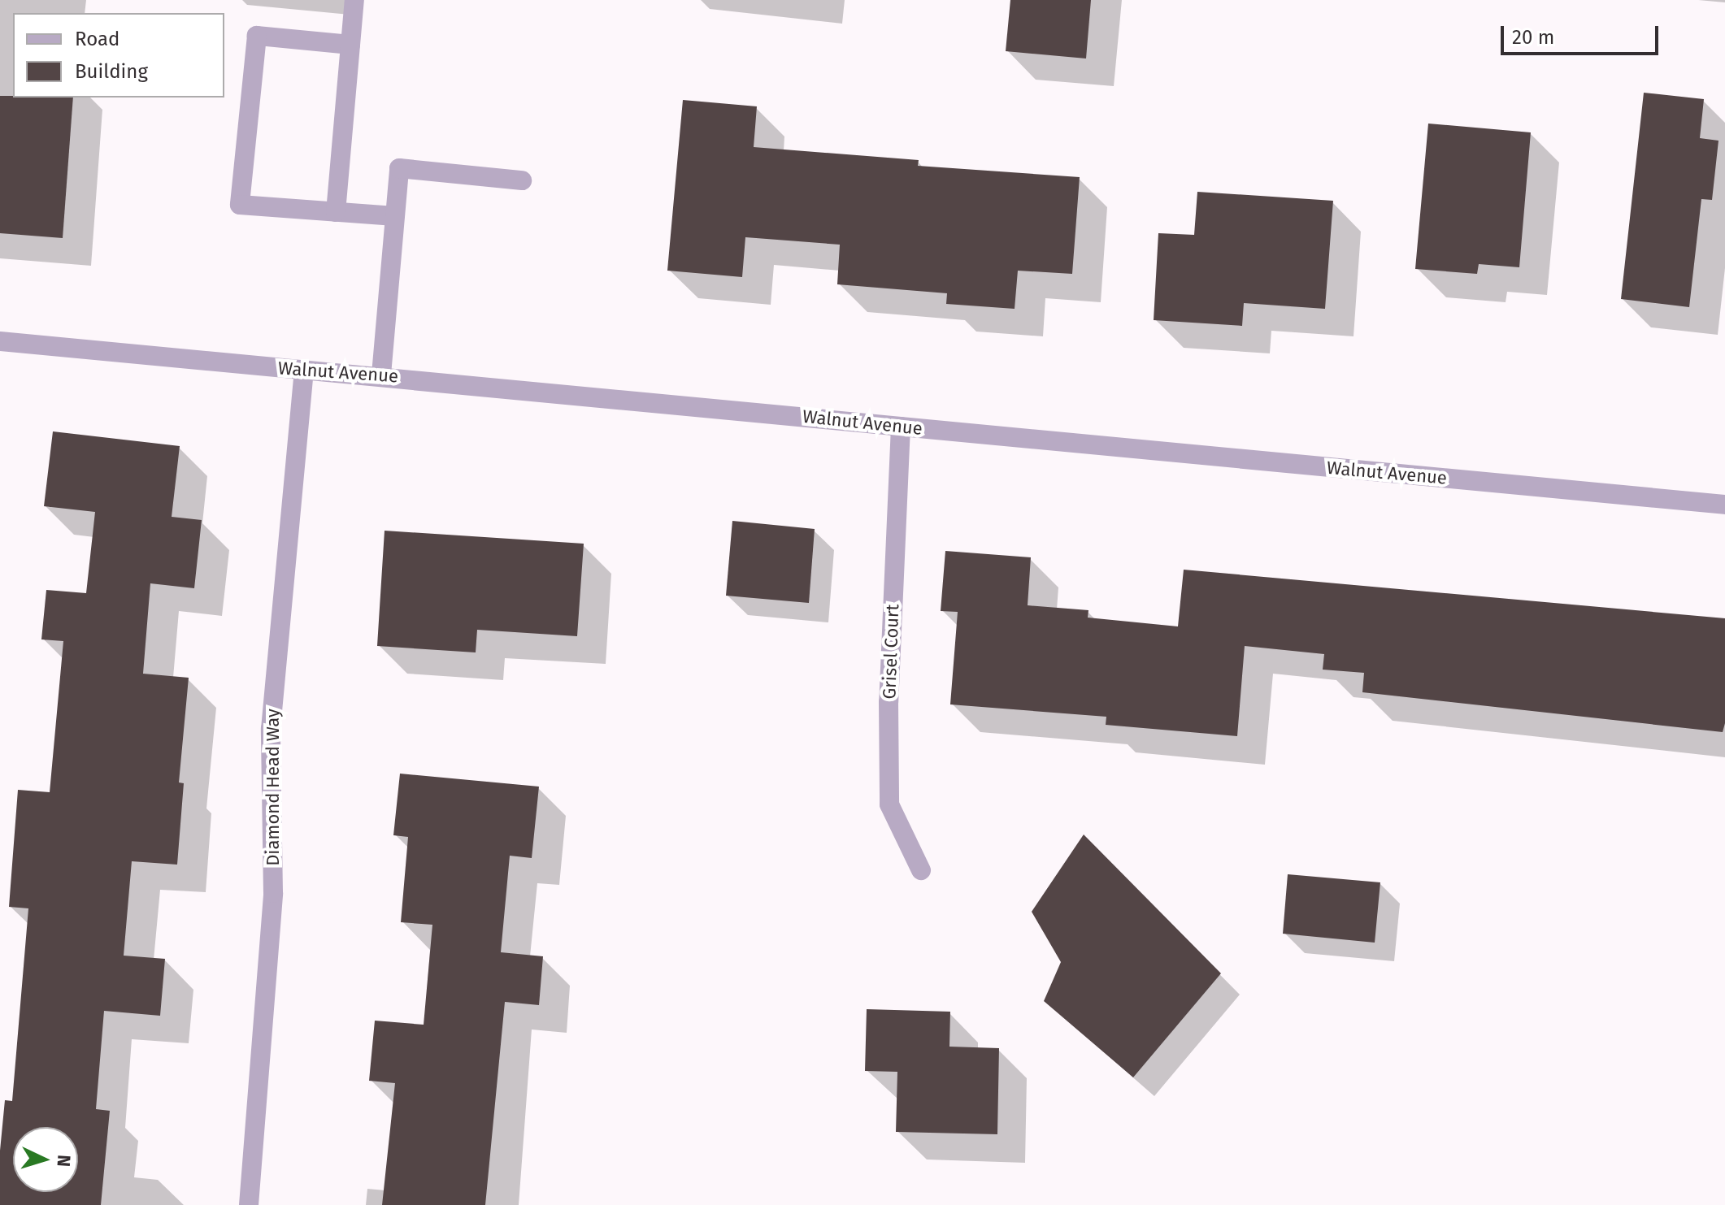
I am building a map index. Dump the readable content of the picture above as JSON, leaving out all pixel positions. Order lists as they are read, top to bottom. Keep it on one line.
{"streets":{"street":["Walnut Avenue","Grisel Court","Diamond Head Way"]},"crossings":[["Walnut Avenue","Grisel Court"],["Walnut Avenue","Diamond Head Way"]],"legend":["Road","Building"],"scale_bar":"20 m","north":"right"}
